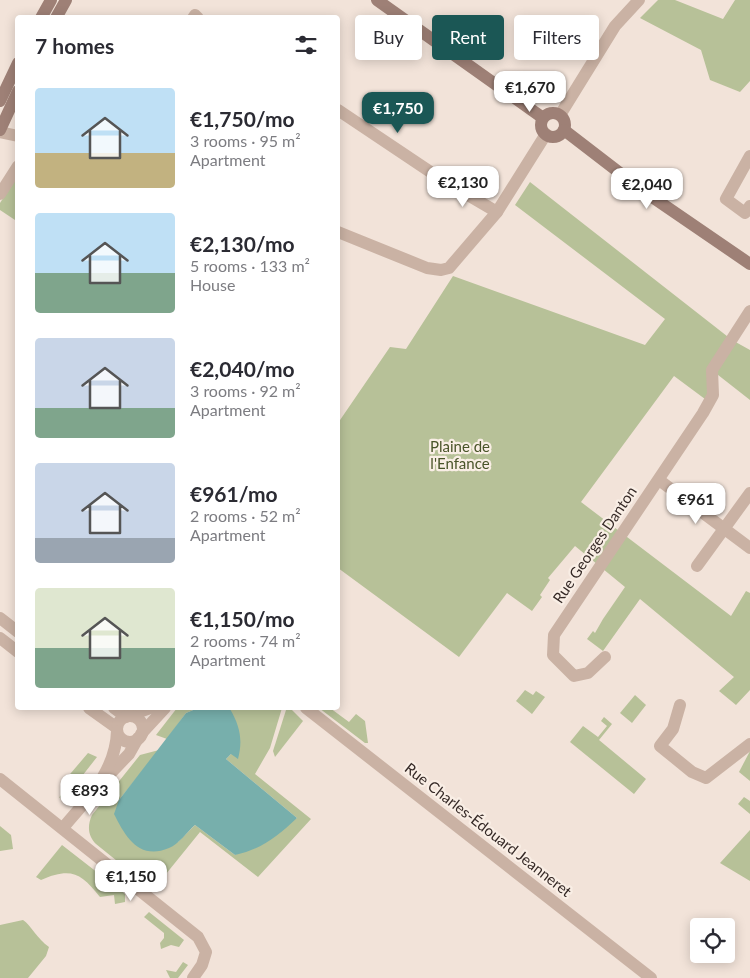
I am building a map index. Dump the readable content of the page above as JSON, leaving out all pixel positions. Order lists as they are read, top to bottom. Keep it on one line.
{"streets":{"street":["Rue Georges Danton","Rue Charles-Édouard Jeanneret"]},"parks":["Plaine de l'Enfance"],"page":{"chip":["Buy","Rent","Filters"],"heading":"7 homes","price":["€1,670","€1,750","€2,130","€2,040","€961","€893","€1,150"],"list":[{"name":"€1,750/mo","note":"3 rooms · 95 m² · Apartment"},{"name":"€2,130/mo","note":"5 rooms · 133 m² · House"},{"name":"€2,040/mo","note":"3 rooms · 92 m² · Apartment"},{"name":"€961/mo","note":"2 rooms · 52 m² · Apartment"},{"name":"€1,150/mo","note":"2 rooms · 74 m² · Apartment"}]}}
